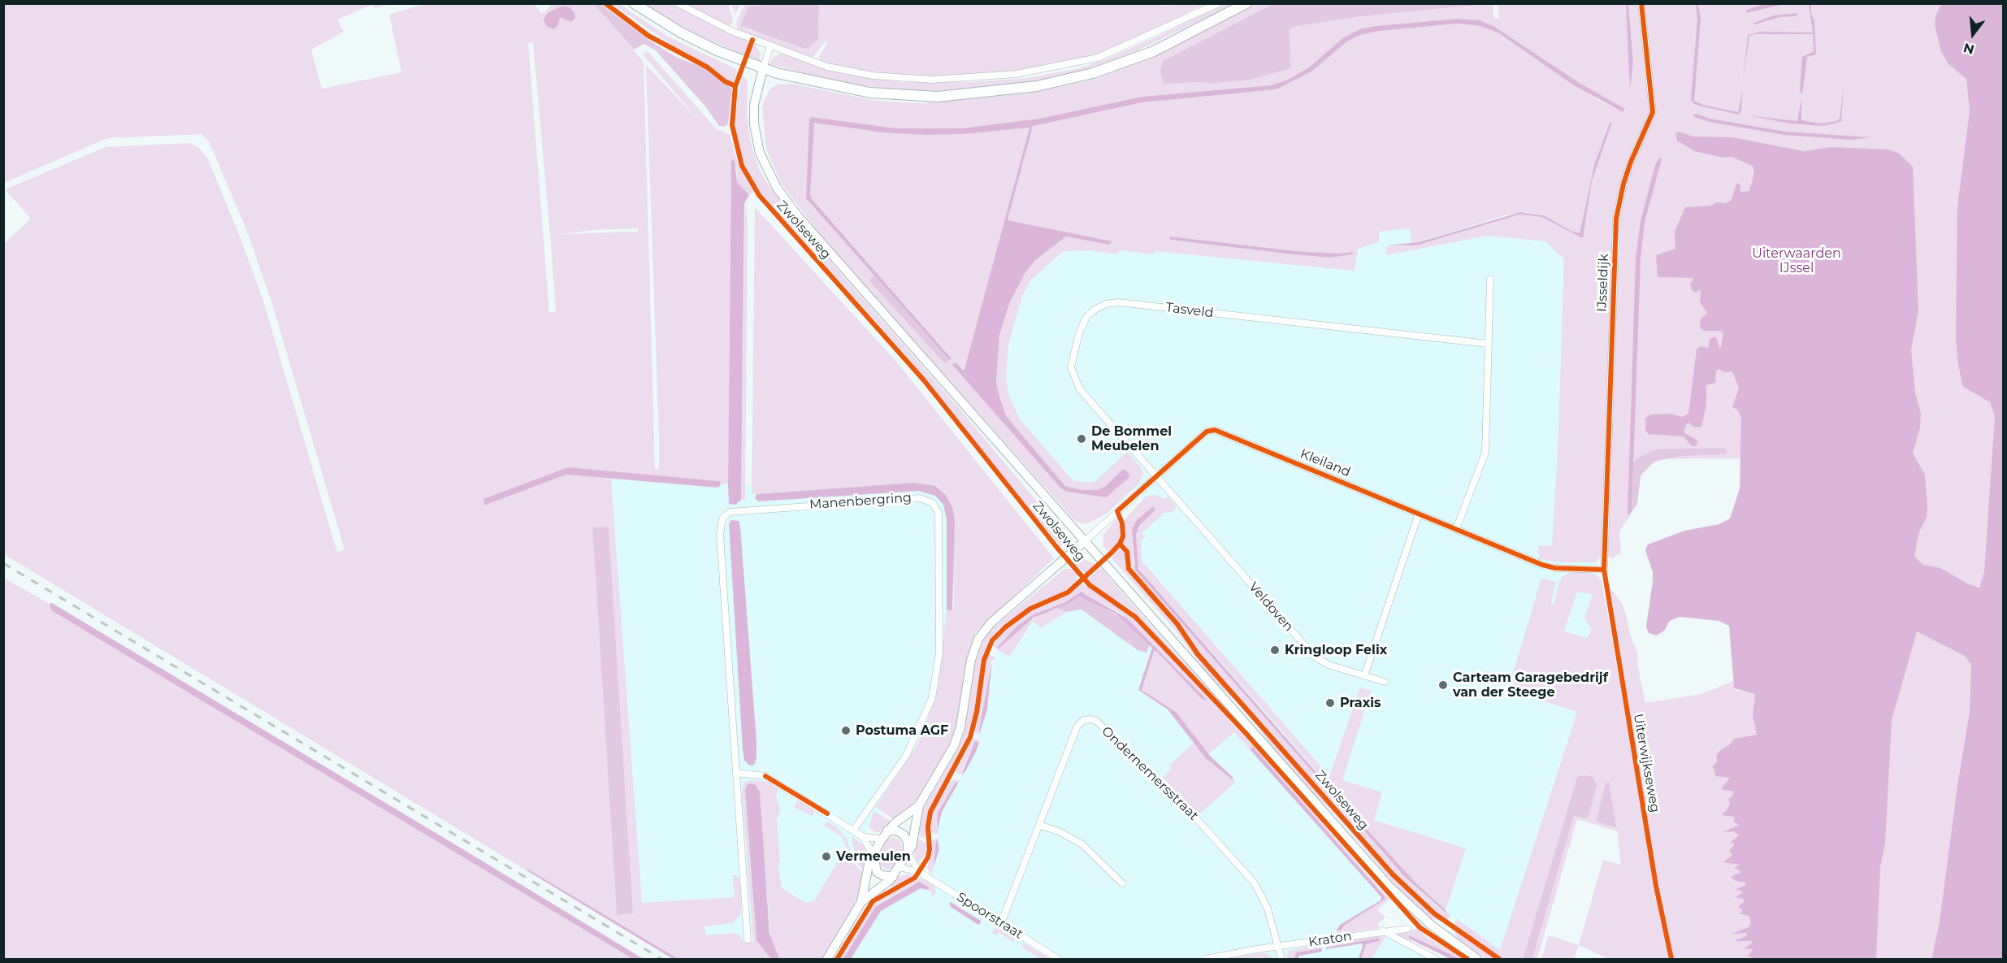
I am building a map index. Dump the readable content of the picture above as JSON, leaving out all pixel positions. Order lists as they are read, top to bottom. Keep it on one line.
{"streets":{"main road":["Zwolseweg"],"street":["IJsseldijk","Tasveld","Kleiland","Manenbergring","Veldoven","Ondernemersstraat","Spoorstraat","Kraton"],"cycle path":["Uiterwijkseweg"]},"crossings":[["Zwolseweg","Kleiland"],["IJsseldijk","Kleiland"],["Tasveld","Kleiland"],["Tasveld","Veldoven"],["Kleiland","Veldoven"],["Ondernemersstraat","Spoorstraat"],["Ondernemersstraat","Kraton"]],"parks":["Uiterwaarden IJssel"],"places":["De Bommel Meubelen","Kringloop Felix","Carteam Garagebedrijf van der Steege","Praxis","Postuma AGF","Vermeulen"],"north":"bottom"}
